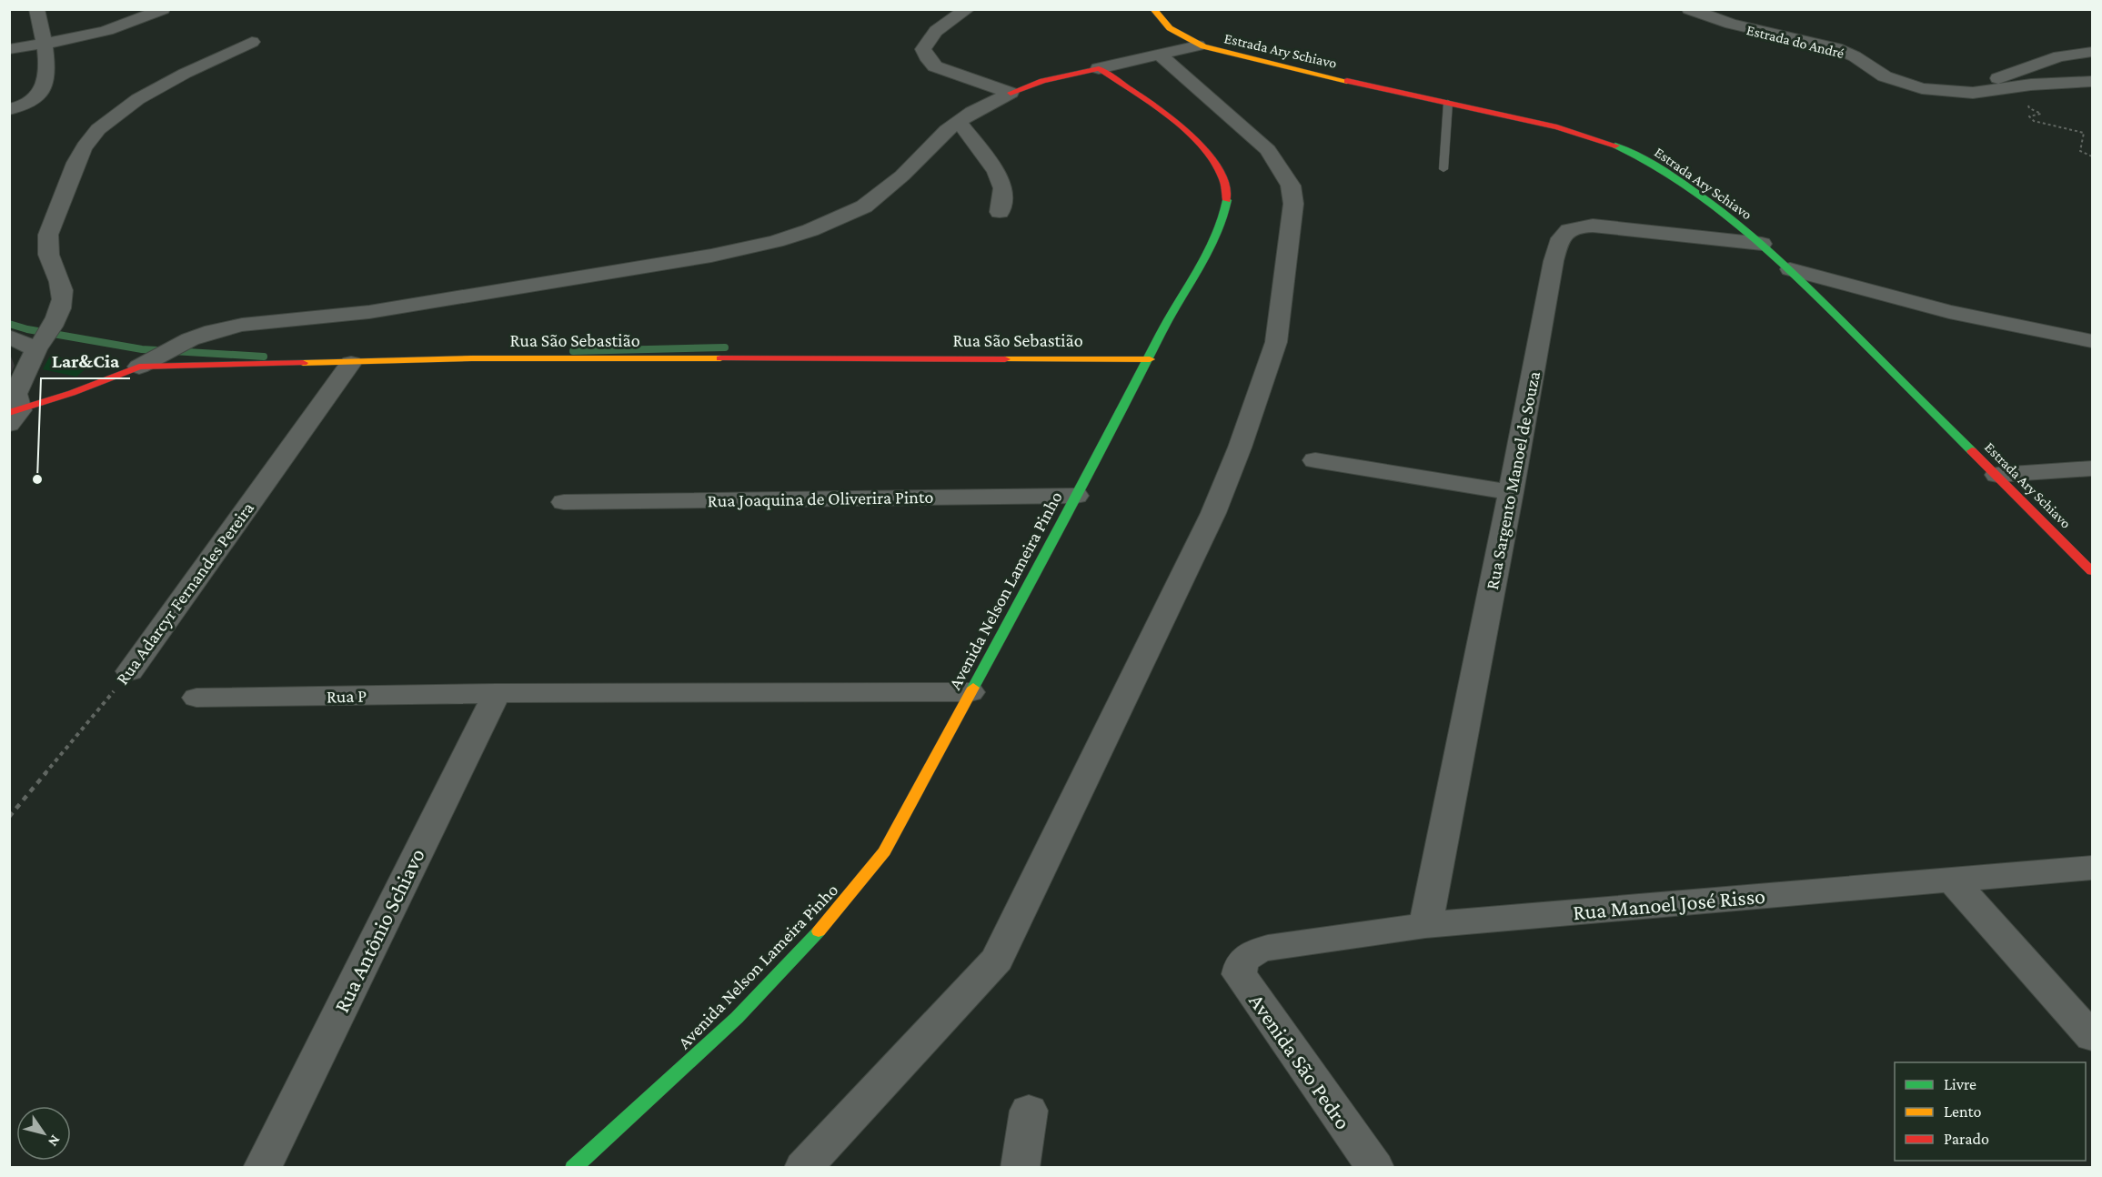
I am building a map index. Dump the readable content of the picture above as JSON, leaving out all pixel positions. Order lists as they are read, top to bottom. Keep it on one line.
{"streets":{"street":["Estrada do André","Estrada Ary Schiavo","Rua São Sebastião","Rua Sargento Manoel de Souza","Rua Joaquina de Oliverira Pinto","Avenida Nelson Lameira Pinho","Rua Adarcyr Fernandes Pereira","Rua P","Rua Manoel José Risso","Rua Antônio Schiavo","Avenida São Pedro"]},"crossings":[["Estrada Ary Schiavo","Rua Sargento Manoel de Souza"],["Rua São Sebastião","Avenida Nelson Lameira Pinho"],["Rua São Sebastião","Rua Adarcyr Fernandes Pereira"],["Rua Sargento Manoel de Souza","Rua Manoel José Risso"],["Rua Joaquina de Oliverira Pinto","Avenida Nelson Lameira Pinho"],["Avenida Nelson Lameira Pinho","Rua P"],["Rua P","Rua Antônio Schiavo"],["Rua Manoel José Risso","Avenida São Pedro"]],"places":["Lar&Cia"],"legend":["Livre","Lento","Parado"],"north":"bottom right"}
